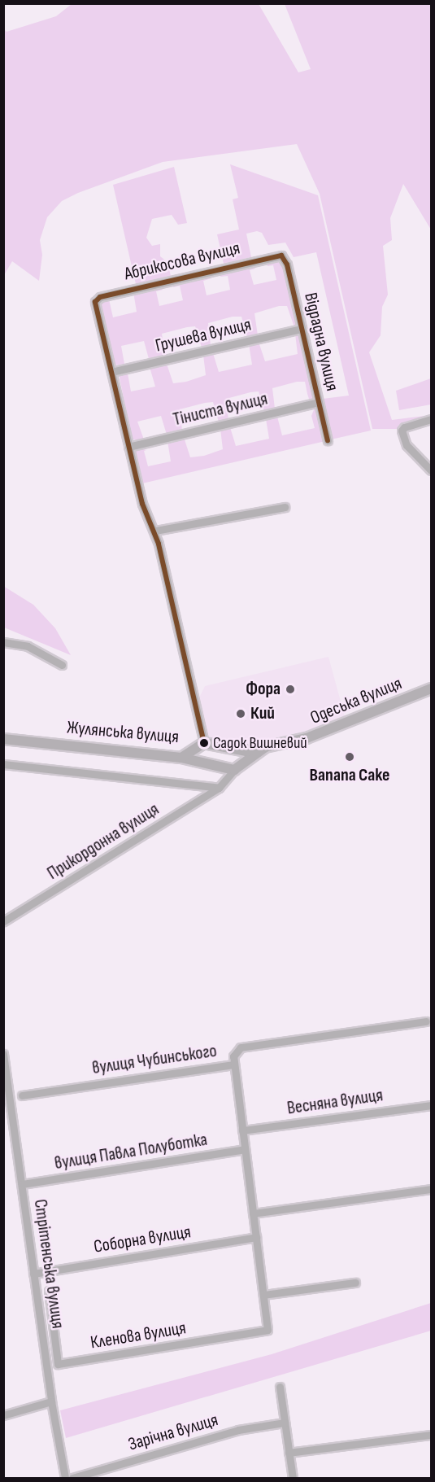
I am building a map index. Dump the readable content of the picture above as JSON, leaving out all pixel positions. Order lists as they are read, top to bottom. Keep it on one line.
{"streets":{"street":["Абрикосова вулиця","Грушева вулиця","Відрадна вулиця","Тіниста вулиця","Одеська вулиця","Жулянська вулиця","Прикордонна вулиця","вулиця Чубинського","Весняна вулиця","вулиця Павла Полуботка","Соборна вулиця","Стрітенська вулиця","Кленова вулиця","Зарічна вулиця"]},"crossings":[["Абрикосова вулиця","Грушева вулиця"],["Абрикосова вулиця","Відрадна вулиця"],["Грушева вулиця","Відрадна вулиця"],["Відрадна вулиця","Тіниста вулиця"],["Одеська вулиця","Жулянська вулиця"],["вулиця Павла Полуботка","Стрітенська вулиця"],["Соборна вулиця","Стрітенська вулиця"]],"places":["Фора","Кий","Садок Вишневий","Banana Cake"]}
